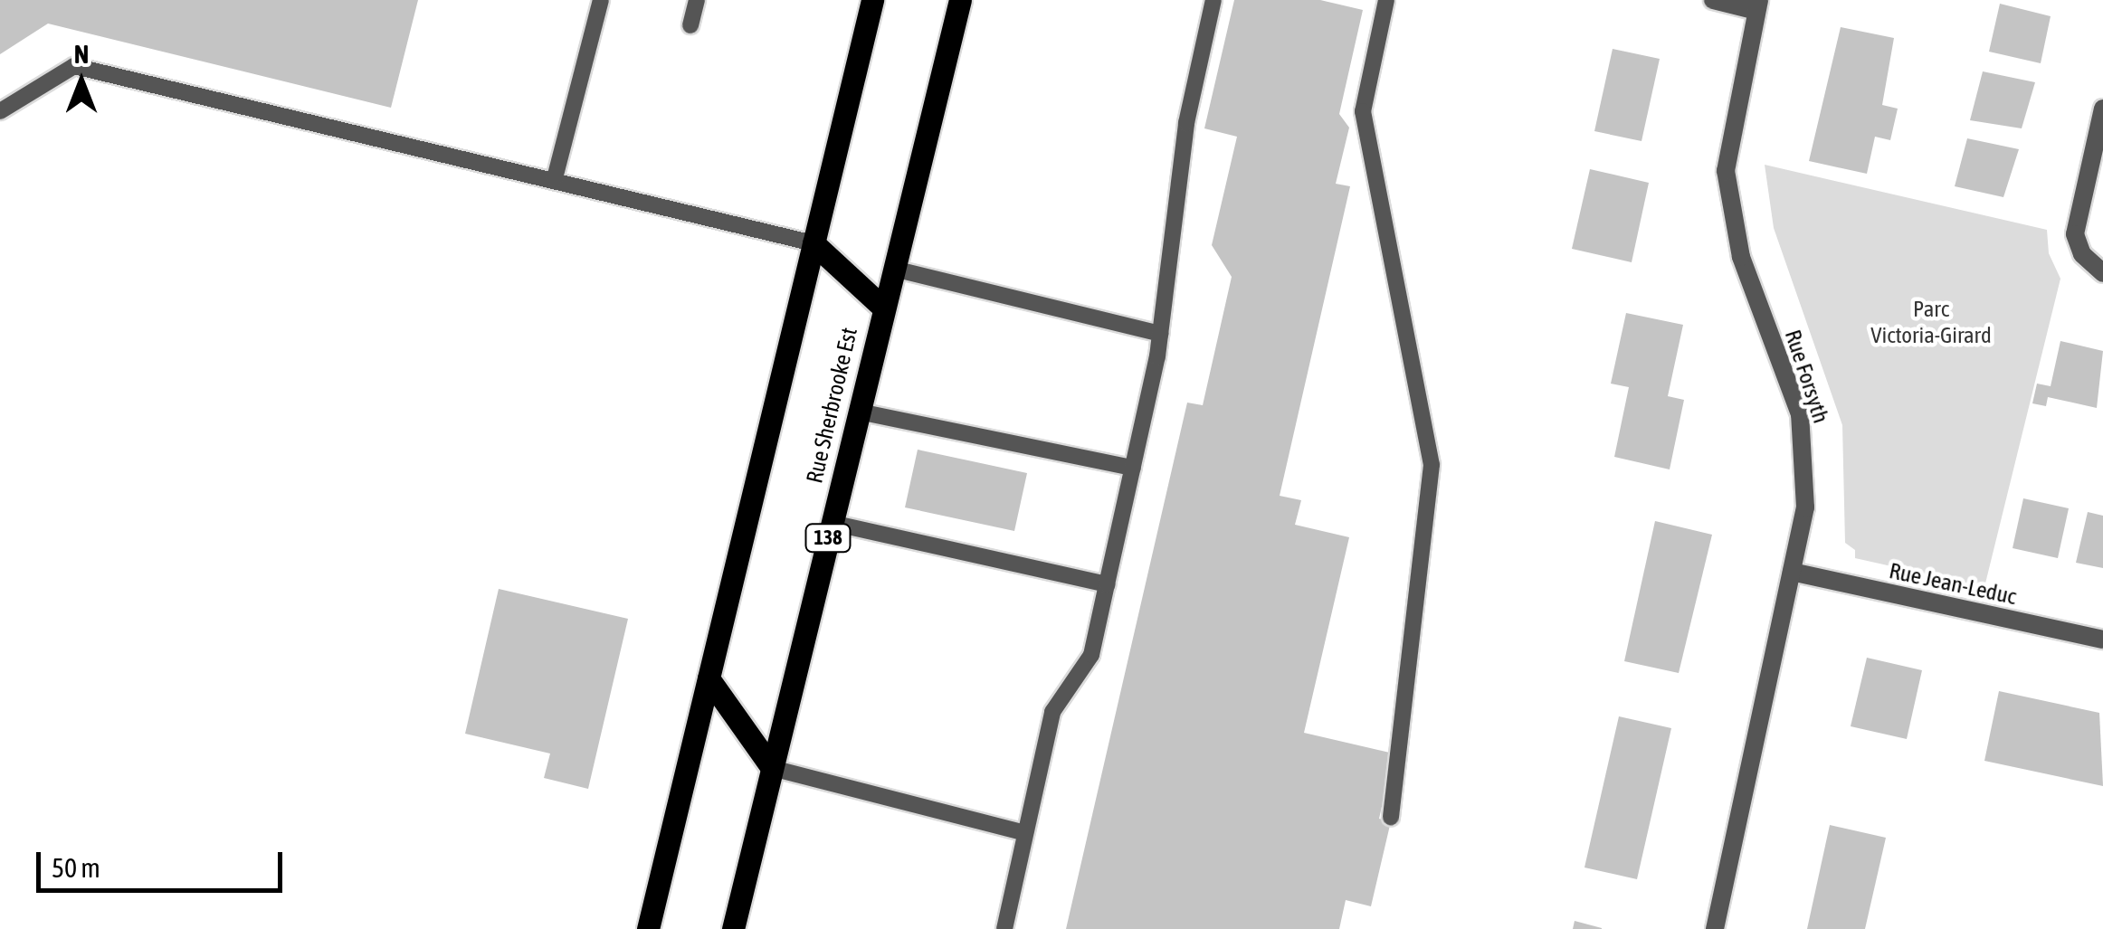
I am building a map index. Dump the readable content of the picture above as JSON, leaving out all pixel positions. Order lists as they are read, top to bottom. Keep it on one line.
{"streets":{"main road":["Rue Sherbrooke Est","138"],"street":["Rue Forsyth","Rue Jean-Leduc"]},"crossings":[["Rue Forsyth","Rue Jean-Leduc"]],"parks":["Parc Victoria-Girard"],"scale_bar":"50 m","north":"top"}
